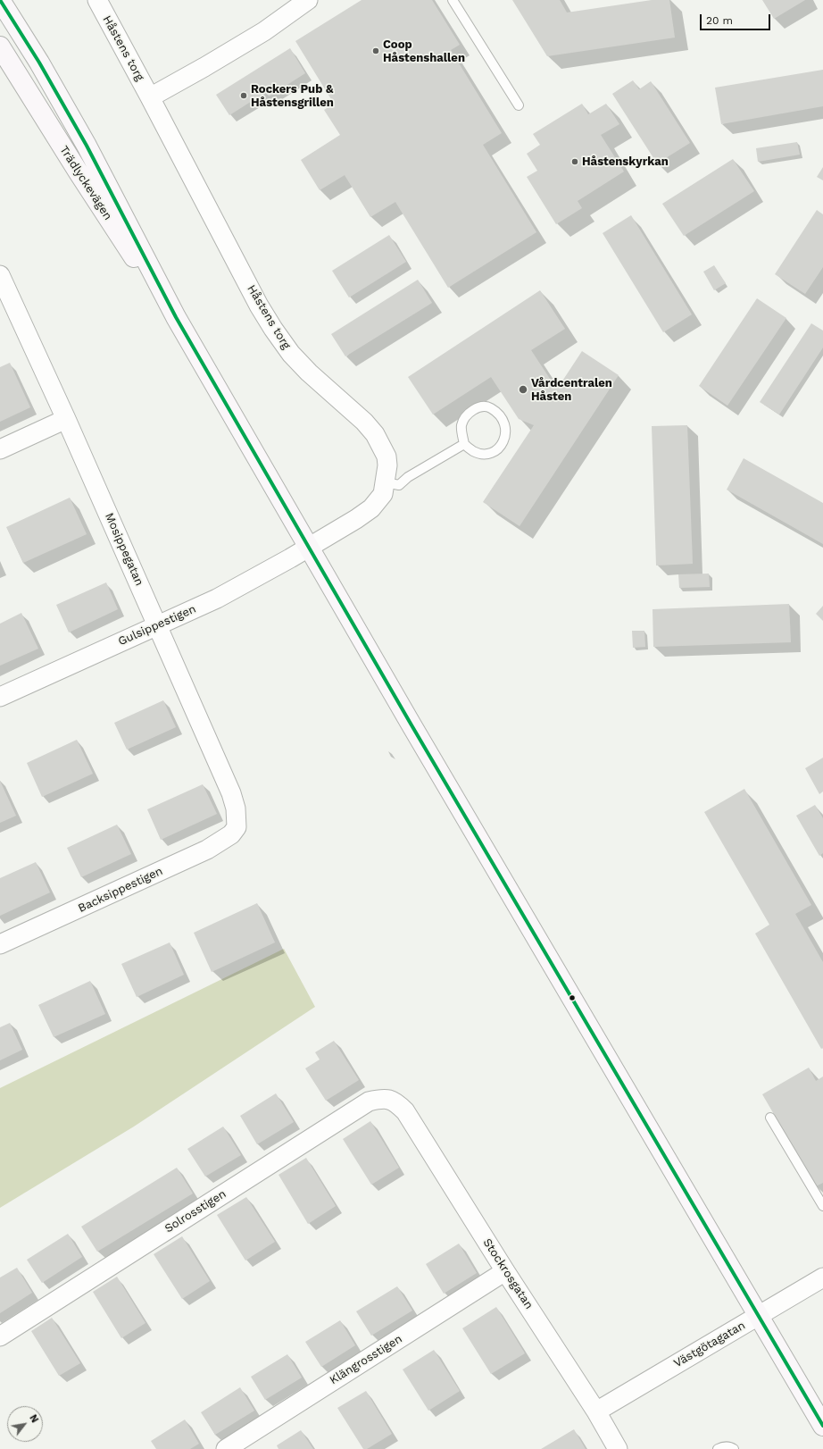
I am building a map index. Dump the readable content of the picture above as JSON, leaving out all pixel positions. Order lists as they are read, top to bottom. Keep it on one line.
{"streets":{"street":["Håstens torg","Trädlyckevägen","Mosippegatan","Gulsippestigen","Backsippestigen","Solrosstigen","Stockrosgatan","Västgötagatan","Klängrosstigen"]},"crossings":[["Håstens torg","Trädlyckevägen"],["Håstens torg","Gulsippestigen"],["Trädlyckevägen","Gulsippestigen"],["Trädlyckevägen","Västgötagatan"],["Mosippegatan","Gulsippestigen"],["Mosippegatan","Backsippestigen"],["Solrosstigen","Stockrosgatan"],["Stockrosgatan","Västgötagatan"],["Stockrosgatan","Klängrosstigen"]],"places":["Coop Håstenshallen","Rockers Pub & Håstensgrillen","Håstenskyrkan","Vårdcentralen Håsten"],"scale_bar":"20 m","north":"top right"}
